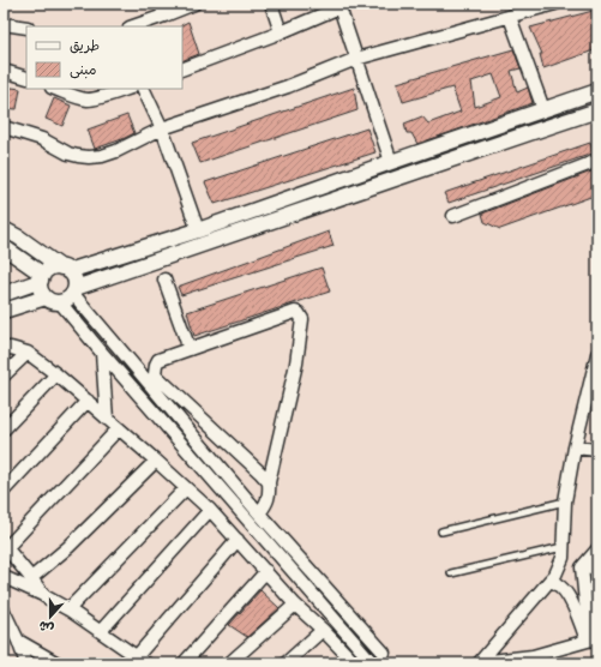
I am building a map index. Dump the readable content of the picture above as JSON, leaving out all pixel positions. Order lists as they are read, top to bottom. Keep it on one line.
{"legend":["طريق","مبنى"],"north":"bottom"}
